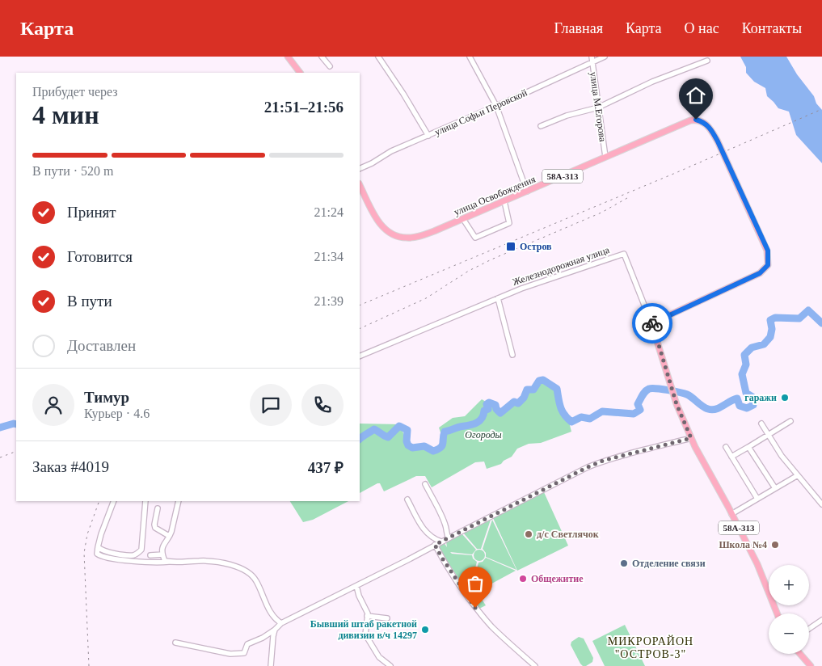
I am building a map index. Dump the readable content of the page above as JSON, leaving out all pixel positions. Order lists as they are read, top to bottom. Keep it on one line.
{"streets":{"main road":["58А-313","улица Освобождения"],"street":["улица М.Егорова","улица Софьи Перовской","Железнодорожная улица"]},"crossings":[["улица М.Егорова","улица Софьи Перовской"],["улица М.Егорова","улица Освобождения"],["58А-313","улица Освобождения"],["58А-313","Железнодорожная улица"],["улица Освобождения","Железнодорожная улица"]],"districts":["МИКРОРАЙОН \"ОСТРОВ-3\""],"parks":["Огороды"],"places":{"transit":["Остров"],"other":["гаражи","д/с Светлячок","Школа №4","Отделение связи","Общежитие","Бывший штаб ракетной дивизии в/ч 14297"]},"page":{"header":"Карта","nav":["Главная","Карта","О нас","Контакты"],"heading":["4 мин","Прибудет через","21:51–21:56"],"panel":["Тимур","Курьер · 4.6","Заказ #4019","437 ₽"],"bar":"В пути · 520 m","list":[["Принят","21:24"],["Готовится","21:34"],["В пути","21:39"],"Доставлен"],"map_buttons":["+","−"]}}
